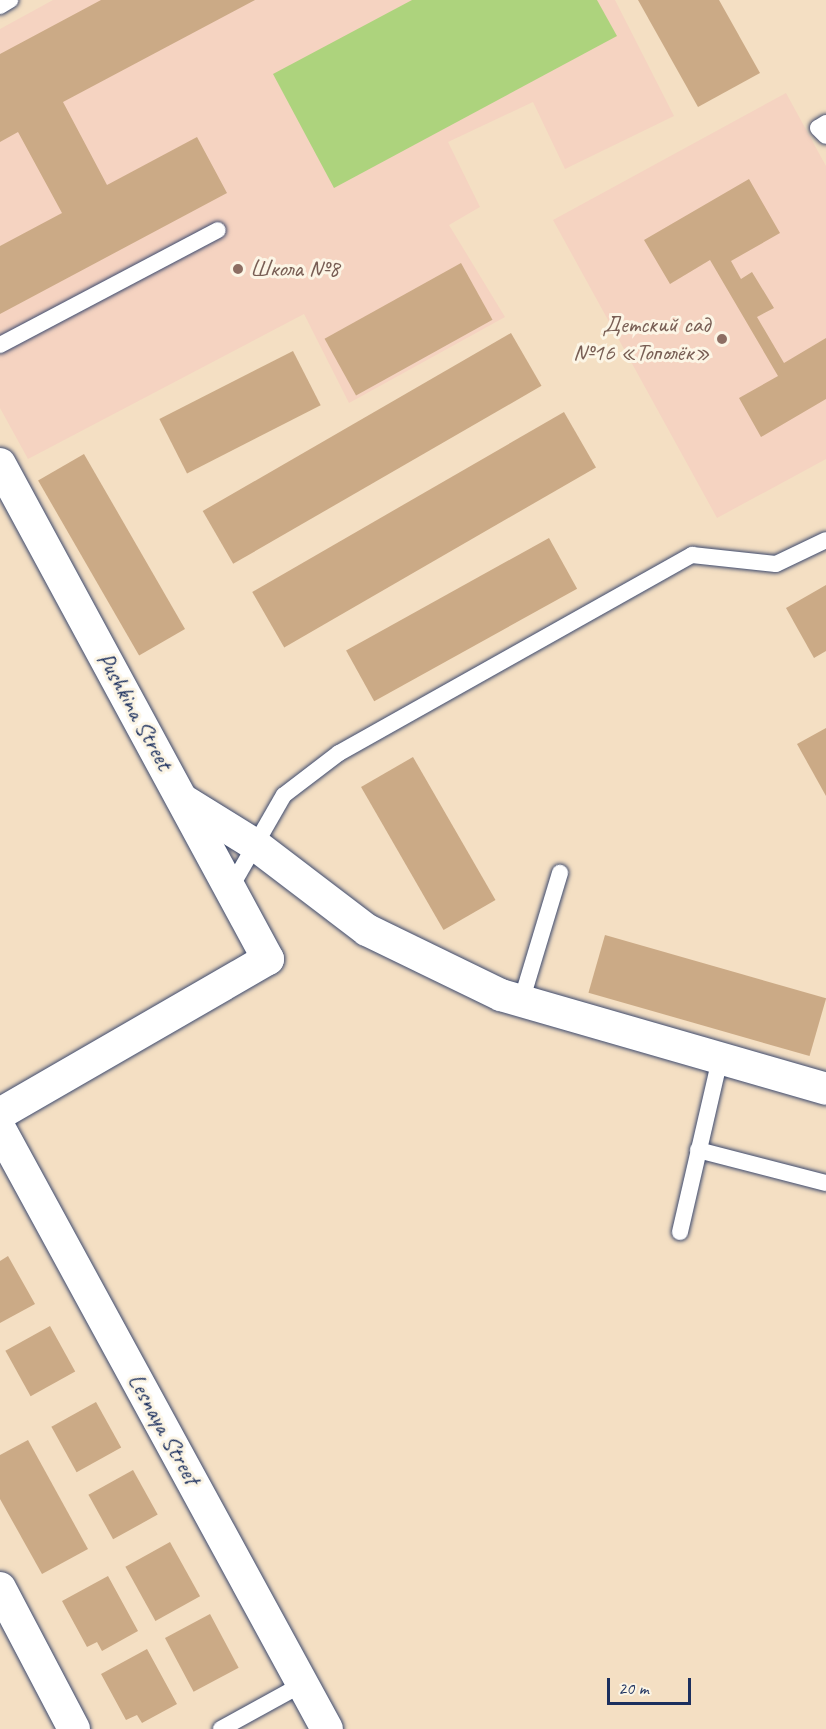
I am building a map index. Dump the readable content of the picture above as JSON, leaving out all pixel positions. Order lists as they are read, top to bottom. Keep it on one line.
{"streets":{"street":["Pushkina Street","Lesnaya Street"]},"crossings":[["Pushkina Street","Lesnaya Street"]],"places":["Школа №8","Детский сад №16 «Тополёк»"],"scale_bar":"20 m"}
